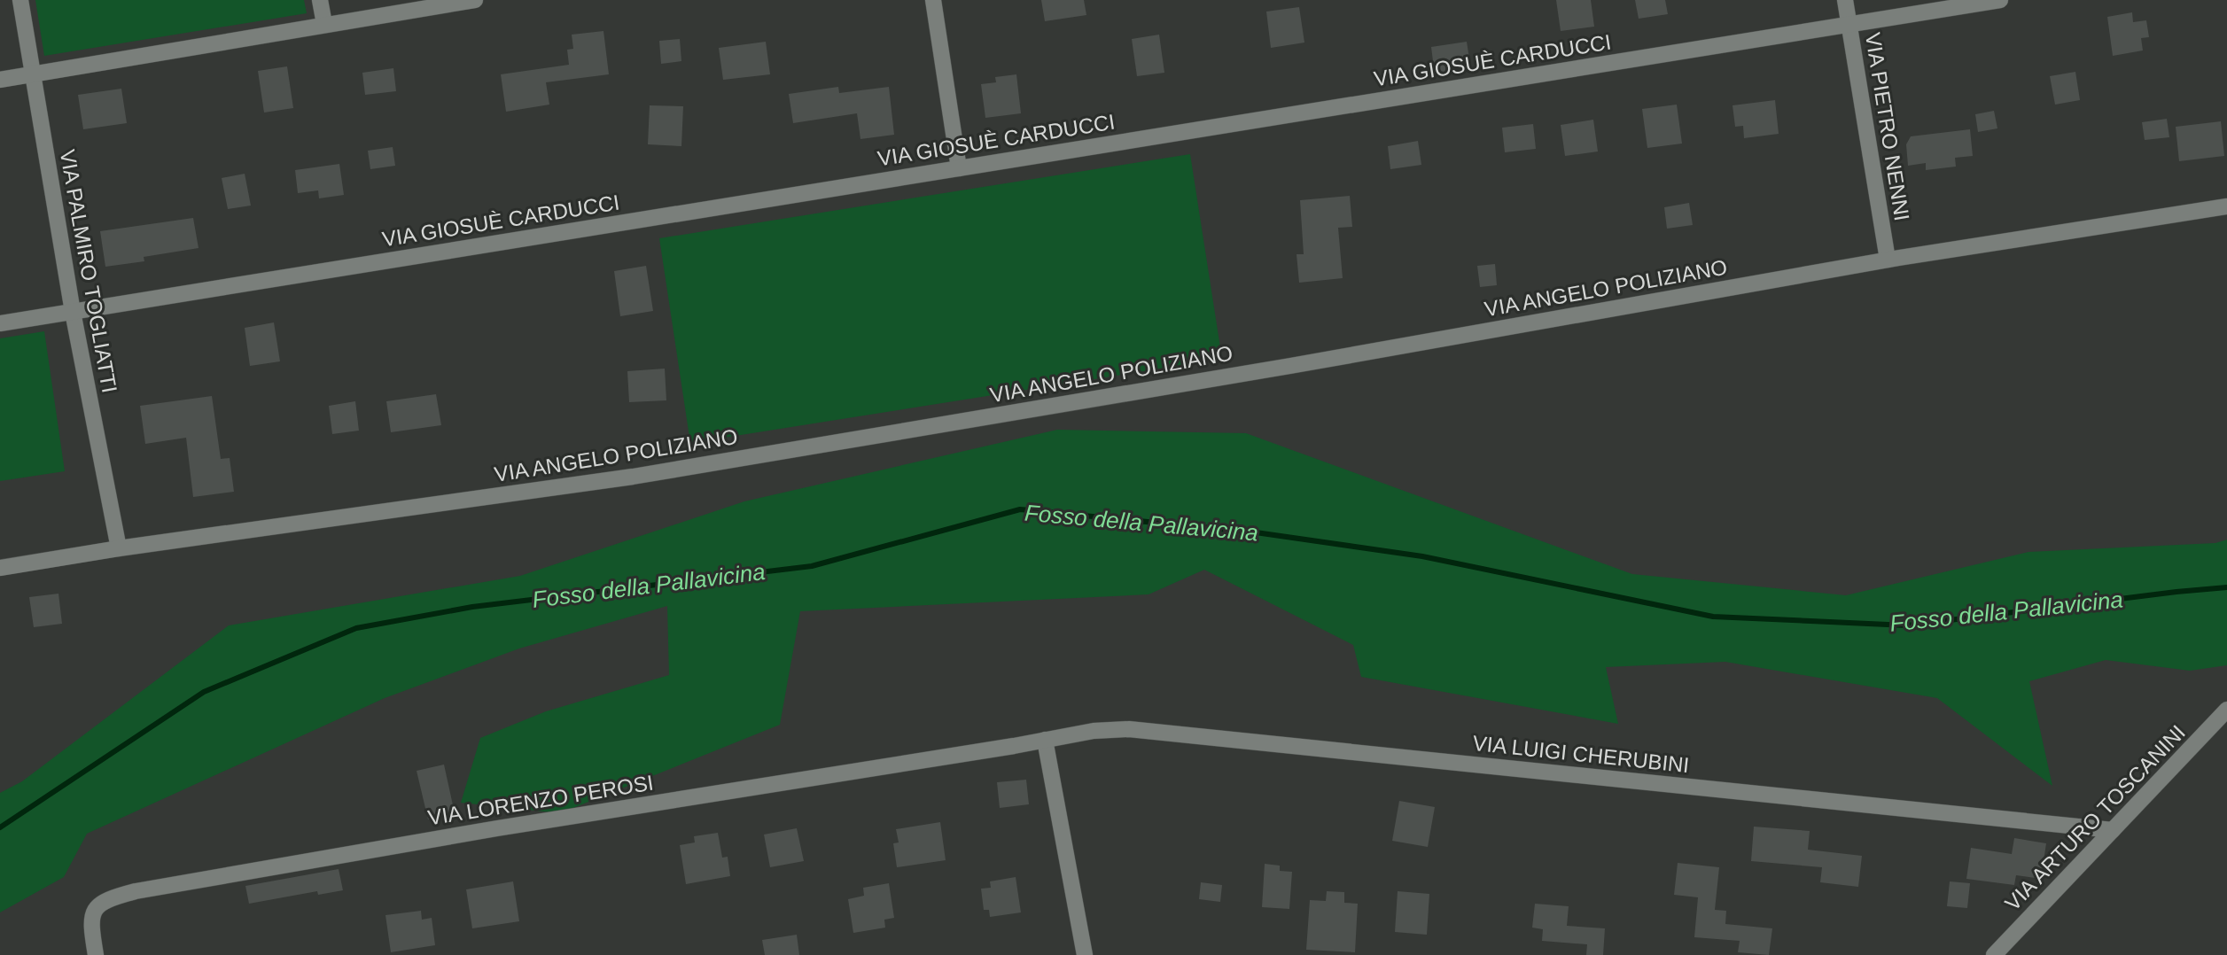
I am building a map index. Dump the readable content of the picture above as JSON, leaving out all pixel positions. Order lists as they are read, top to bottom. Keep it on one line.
{"streets":{"street":["VIA GIOSUÈ CARDUCCI","VIA PIETRO NENNI","VIA PALMIRO TOGLIATTI","VIA ANGELO POLIZIANO","VIA LUIGI CHERUBINI","VIA LORENZO PEROSI","VIA ARTURO TOSCANINI"]},"crossings":[["VIA GIOSUÈ CARDUCCI","VIA PIETRO NENNI"],["VIA GIOSUÈ CARDUCCI","VIA PALMIRO TOGLIATTI"],["VIA PIETRO NENNI","VIA ANGELO POLIZIANO"],["VIA PALMIRO TOGLIATTI","VIA ANGELO POLIZIANO"],["VIA LUIGI CHERUBINI","VIA LORENZO PEROSI"],["VIA LUIGI CHERUBINI","VIA ARTURO TOSCANINI"]],"water":["Fosso della Pallavicina"]}
